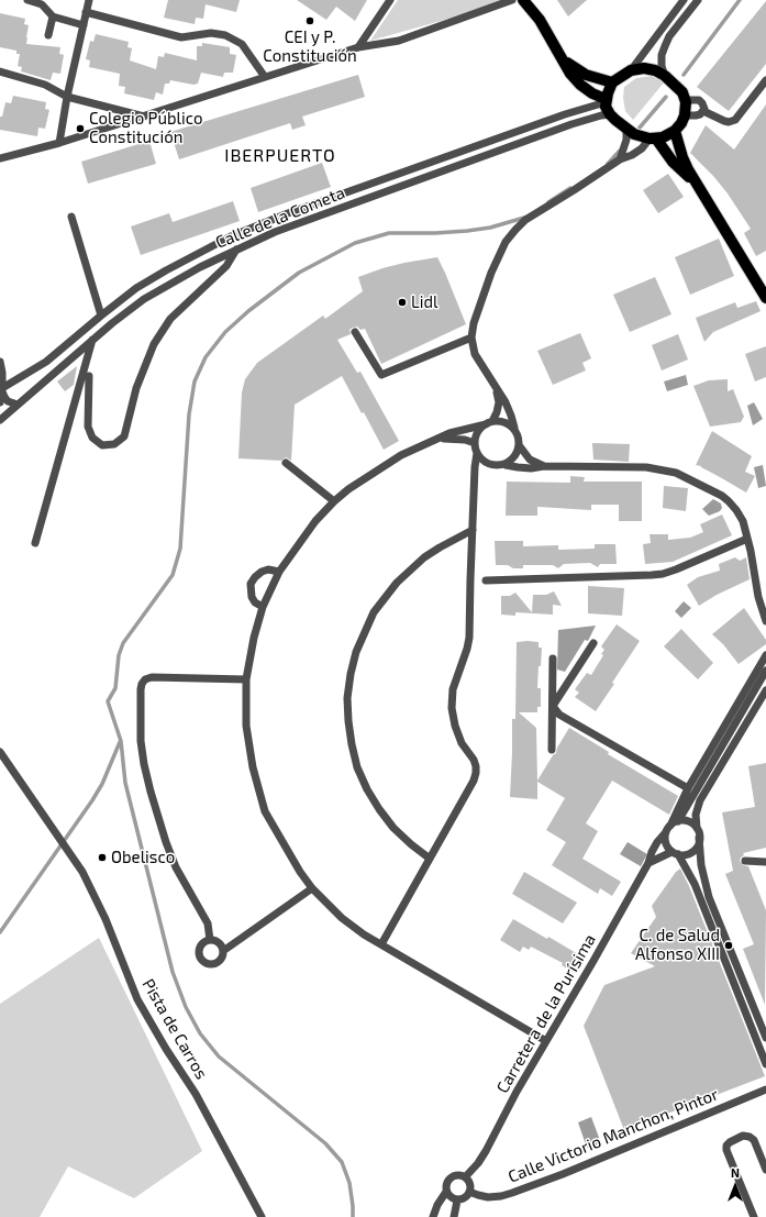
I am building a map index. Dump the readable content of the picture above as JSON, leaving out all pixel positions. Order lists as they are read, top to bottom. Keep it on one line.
{"streets":{"street":["Calle de la Cometa","Carretera de la Purísima","Pista de Carros","Calle Victorio Manchon, Pintor"]},"crossings":[["Carretera de la Purísima","Calle Victorio Manchon, Pintor"]],"districts":["IBERPUERTO"],"places":["CEI y P. Constitución","Colegio Público Constitución","Lidl","Obelisco","C. de Salud Alfonso XIII"],"north":"top"}
